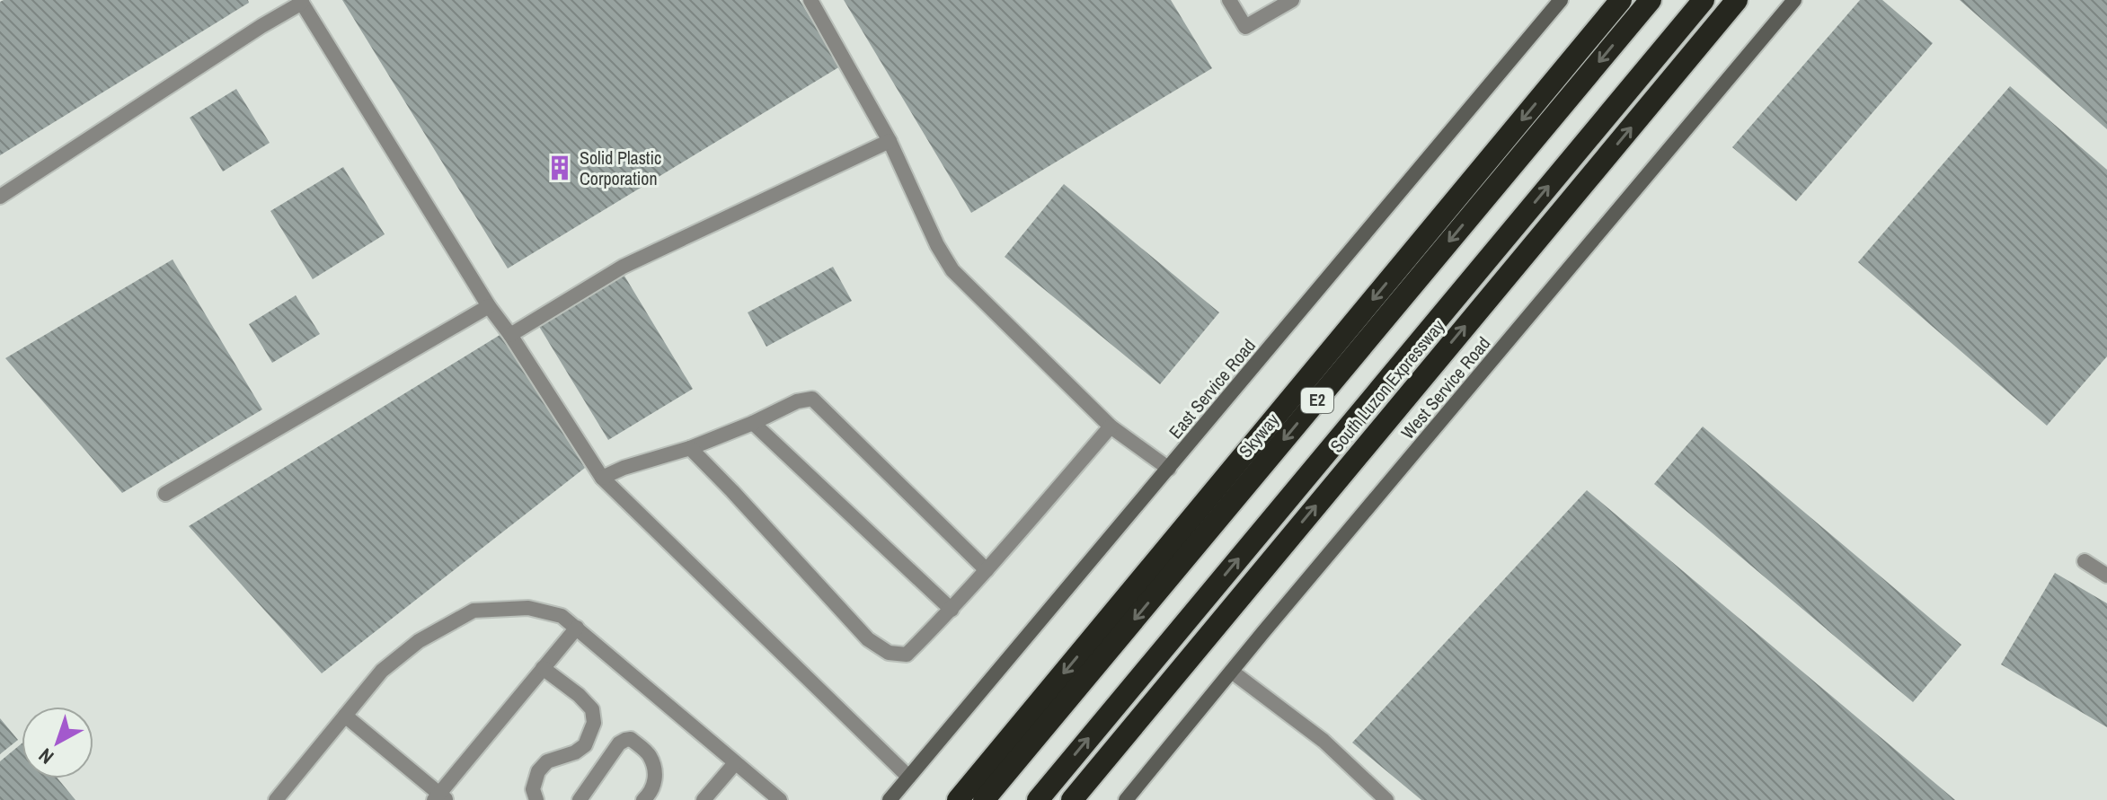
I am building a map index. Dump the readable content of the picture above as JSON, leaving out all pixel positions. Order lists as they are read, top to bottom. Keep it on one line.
{"streets":{"highway":["South Luzon Expressway","E2","Skyway"],"main road":["West Service Road","East Service Road"]},"places":{"building":["Solid Plastic Corporation"]},"north":"bottom left"}
